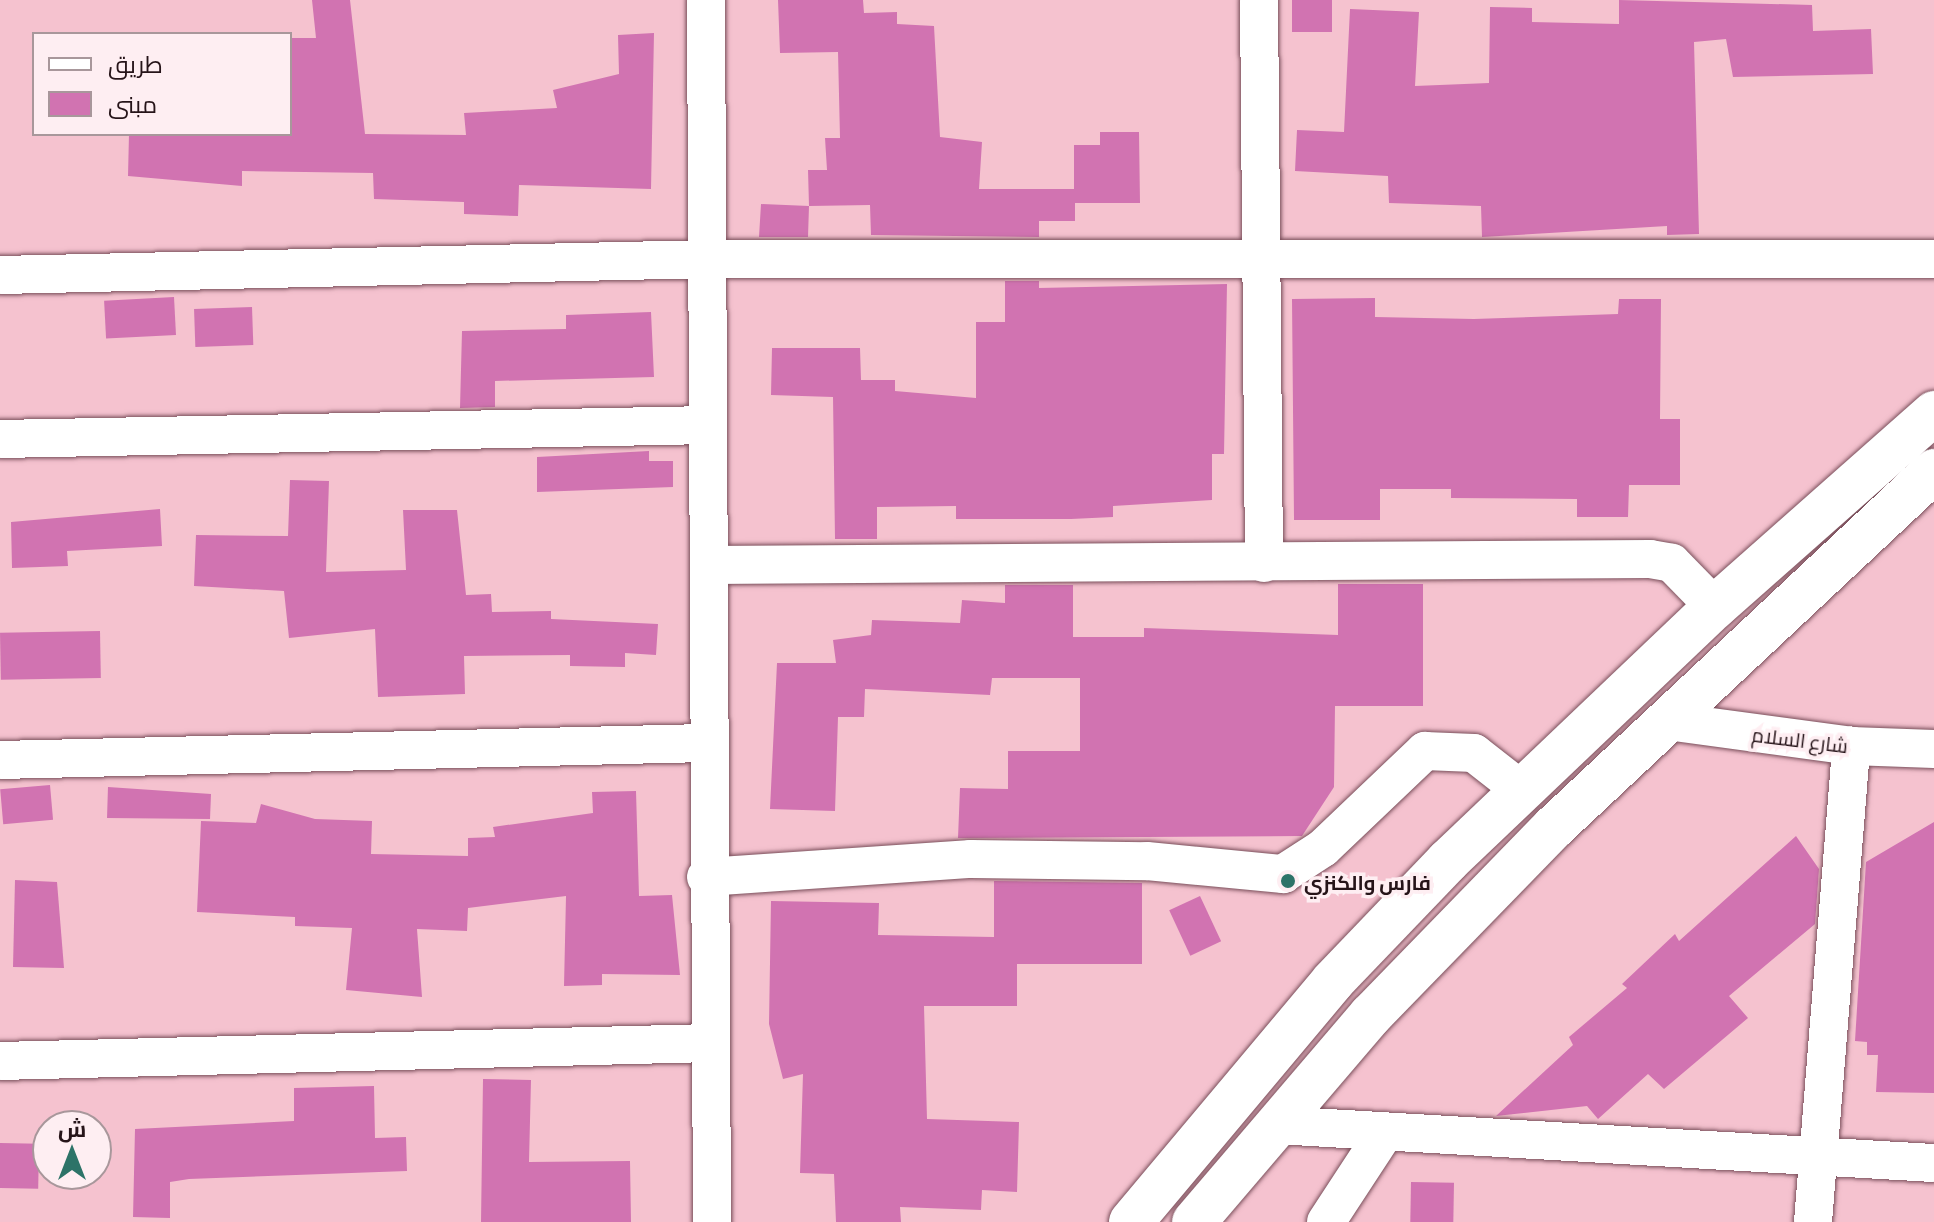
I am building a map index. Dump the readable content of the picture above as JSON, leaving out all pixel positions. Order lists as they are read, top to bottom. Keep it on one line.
{"streets":{"street":["شارع السلام"]},"places":["فارس والكنزي"],"legend":["طريق","مبنى"],"north":"top"}
